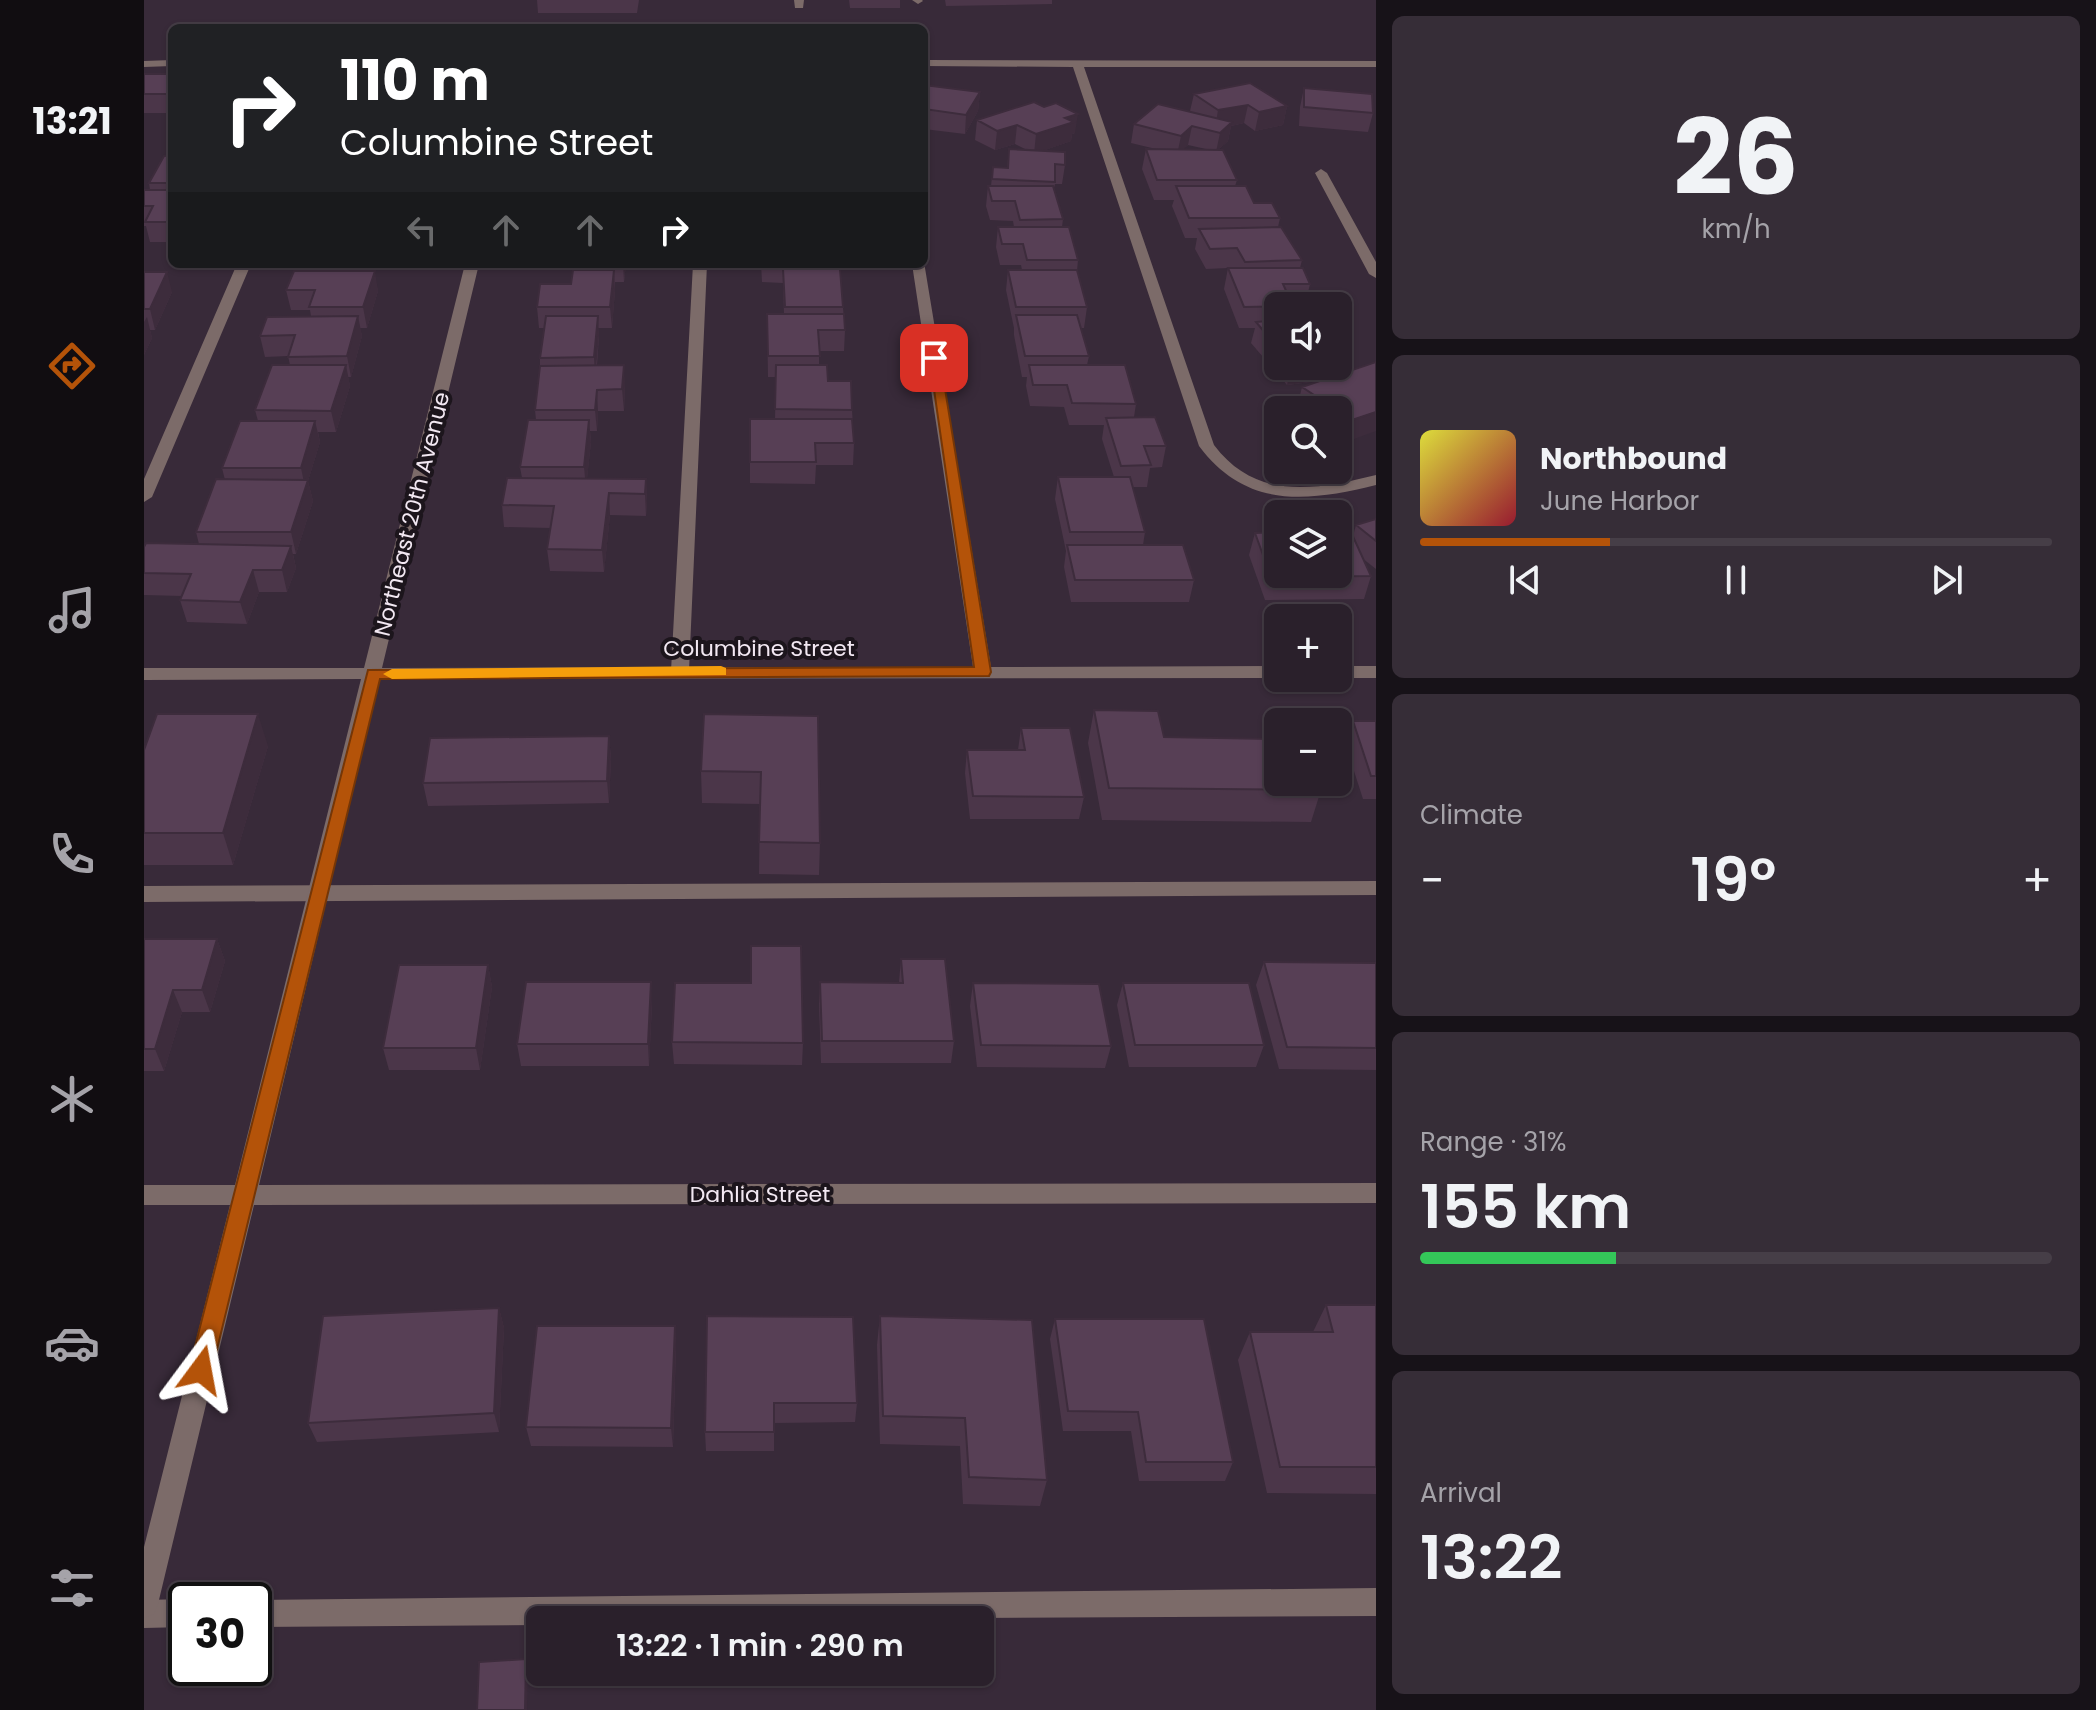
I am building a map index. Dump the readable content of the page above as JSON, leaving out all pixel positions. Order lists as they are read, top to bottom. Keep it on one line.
{"streets":{"street":["Northeast 20th Avenue","Columbine Street","Dahlia Street"]},"crossings":[["Northeast 20th Avenue","Columbine Street"],["Northeast 20th Avenue","Dahlia Street"]],"page":{"tabs":"13:21","tile":[["26","km/h"],"Climate",["Range · 31%","155 km"],["Arrival","13:22"]],"turn":["110 m","Columbine Street"],"map_buttons":["+","−"],"song":["Northbound","June Harbor"],"heat":["−","19°","+"],"limit":"30","trip":"13:22 · 1 min · 290 m"}}
